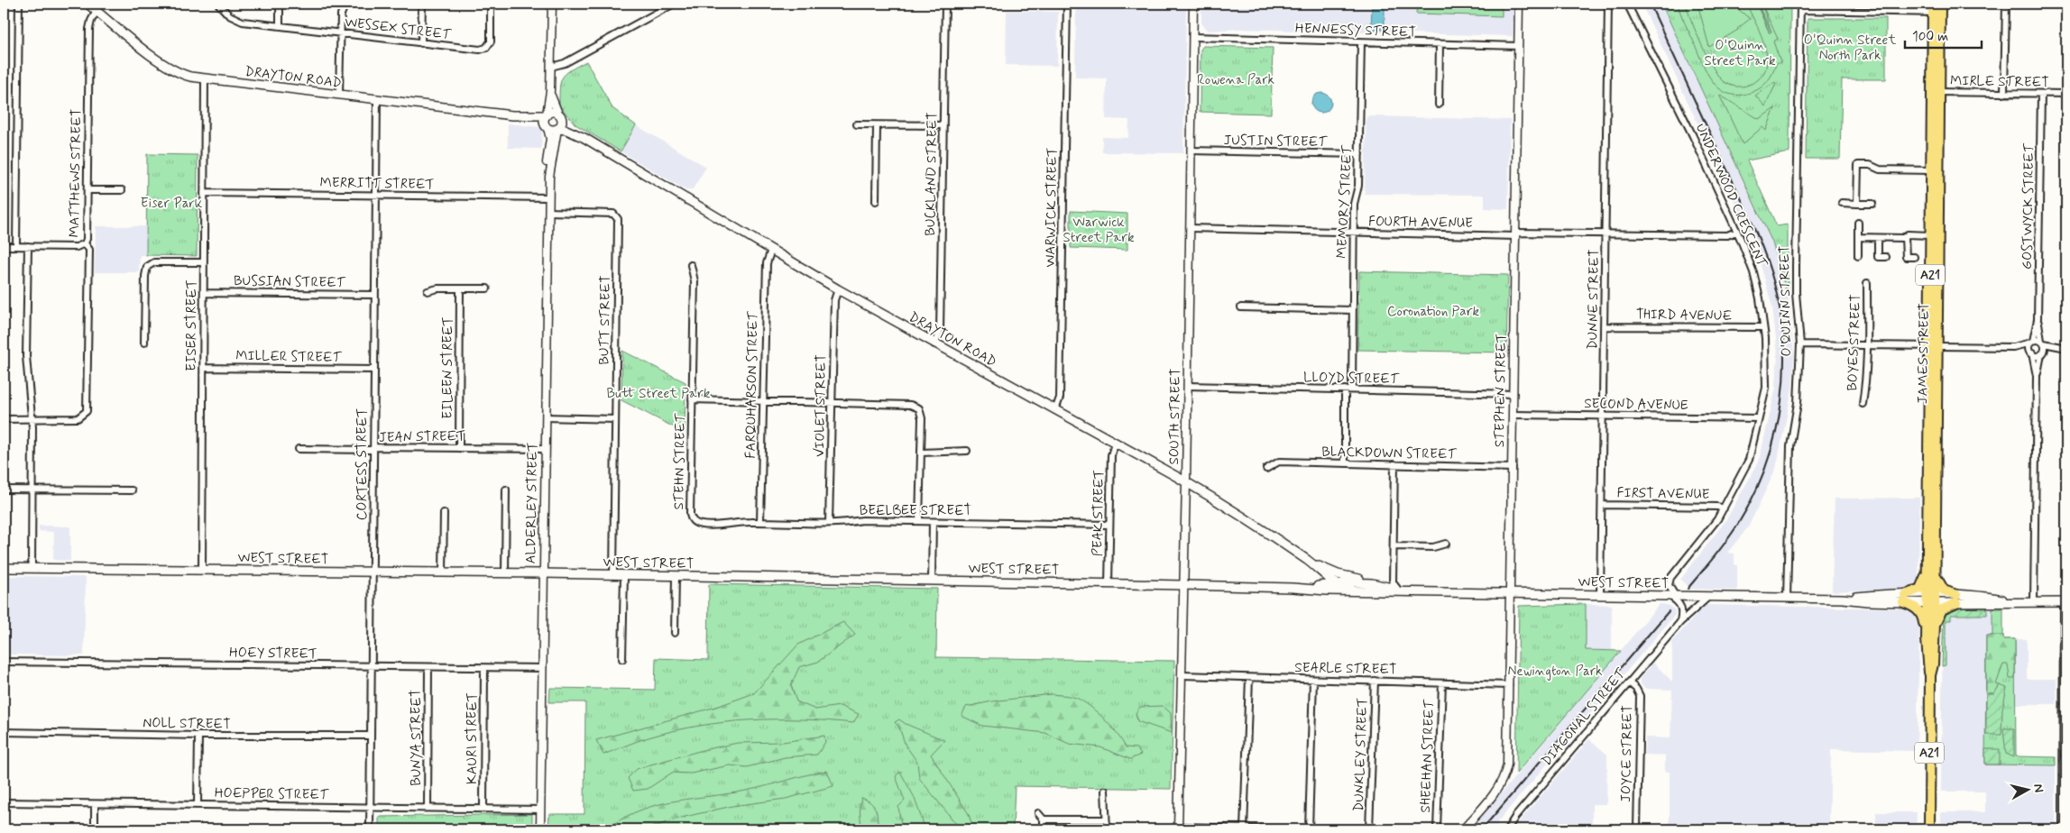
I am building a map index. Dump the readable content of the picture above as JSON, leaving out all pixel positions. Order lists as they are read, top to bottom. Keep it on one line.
{"streets":{"highway":["A21","JAMES STREET"],"main road":["DRAYTON ROAD","WEST STREET"],"street":["WESSEX STREET","HENNESSY STREET","MIRLE STREET","JUSTIN STREET","MATTHEWS STREET","BUCKLAND STREET","MERRITT STREET","UNDERWOOD CRESCENT","MEMORY STREET","GOSTWYCK STREET","WARWICK STREET","FOURTH AVENUE","BUSSIAN STREET","DUNNE STREET","O'QUINN STREET","THIRD AVENUE","BUTT STREET","EISER STREET","BOYES STREET","MILLER STREET","EILEEN STREET","LLOYD STREET","FARQUHARSON STREET","STEPHEN STREET","SECOND AVENUE","VIOLET STREET","SOUTH STREET","JEAN STREET","BLACKDOWN STREET","STEHN STREET","CORTESS STREET","FIRST AVENUE","ALDERLEY STREET","BEELBEE STREET","PEAK STREET","HOEY STREET","SEARLE STREET","DIAGONAL STREET","NOLL STREET","BUNYA STREET","KAURI STREET","JOYCE STREET","DUNKLEY STREET","SHEEHAN STREET","HOEPPER STREET"]},"crossings":[["HENNESSY STREET","MEMORY STREET"],["HENNESSY STREET","STEPHEN STREET"],["HENNESSY STREET","SOUTH STREET"],["DRAYTON ROAD","MATTHEWS STREET"],["DRAYTON ROAD","BUCKLAND STREET"],["DRAYTON ROAD","WARWICK STREET"],["DRAYTON ROAD","EISER STREET"],["DRAYTON ROAD","FARQUHARSON STREET"],["DRAYTON ROAD","VIOLET STREET"],["DRAYTON ROAD","SOUTH STREET"],["DRAYTON ROAD","CORTESS STREET"],["DRAYTON ROAD","ALDERLEY STREET"],["DRAYTON ROAD","PEAK STREET"],["MIRLE STREET","GOSTWYCK STREET"],["MIRLE STREET","JAMES STREET"],["JUSTIN STREET","MEMORY STREET"],["JUSTIN STREET","SOUTH STREET"],["MERRITT STREET","EISER STREET"],["MERRITT STREET","CORTESS STREET"],["MERRITT STREET","ALDERLEY STREET"],["UNDERWOOD CRESCENT","FOURTH AVENUE"],["UNDERWOOD CRESCENT","THIRD AVENUE"],["UNDERWOOD CRESCENT","SECOND AVENUE"],["UNDERWOOD CRESCENT","FIRST AVENUE"],["UNDERWOOD CRESCENT","WEST STREET"],["MEMORY STREET","FOURTH AVENUE"],["MEMORY STREET","LLOYD STREET"],["MEMORY STREET","BLACKDOWN STREET"],["FOURTH AVENUE","DUNNE STREET"],["FOURTH AVENUE","STEPHEN STREET"],["FOURTH AVENUE","SOUTH STREET"],["BUSSIAN STREET","EISER STREET"],["BUSSIAN STREET","CORTESS STREET"],["DUNNE STREET","THIRD AVENUE"],["DUNNE STREET","SECOND AVENUE"],["DUNNE STREET","FIRST AVENUE"],["DUNNE STREET","WEST STREET"],["O'QUINN STREET","WEST STREET"],["BUTT STREET","ALDERLEY STREET"],["BUTT STREET","WEST STREET"],["EISER STREET","MILLER STREET"],["EISER STREET","WEST STREET"],["JAMES STREET","WEST STREET"],["MILLER STREET","CORTESS STREET"],["EILEEN STREET","JEAN STREET"],["LLOYD STREET","STEPHEN STREET"],["LLOYD STREET","SOUTH STREET"],["FARQUHARSON STREET","BEELBEE STREET"],["STEPHEN STREET","SECOND AVENUE"],["STEPHEN STREET","BLACKDOWN STREET"],["STEPHEN STREET","WEST STREET"],["STEPHEN STREET","SEARLE STREET"],["VIOLET STREET","BEELBEE STREET"],["SOUTH STREET","WEST STREET"],["SOUTH STREET","SEARLE STREET"],["JEAN STREET","CORTESS STREET"],["JEAN STREET","ALDERLEY STREET"],["STEHN STREET","BEELBEE STREET"],["CORTESS STREET","WEST STREET"],["CORTESS STREET","HOEY STREET"],["CORTESS STREET","NOLL STREET"],["CORTESS STREET","HOEPPER STREET"],["ALDERLEY STREET","WEST STREET"],["ALDERLEY STREET","HOEY STREET"],["ALDERLEY STREET","HOEPPER STREET"],["BEELBEE STREET","PEAK STREET"],["PEAK STREET","WEST STREET"],["WEST STREET","DIAGONAL STREET"],["HOEY STREET","BUNYA STREET"],["HOEY STREET","KAURI STREET"],["SEARLE STREET","DUNKLEY STREET"],["SEARLE STREET","SHEEHAN STREET"],["DIAGONAL STREET","JOYCE STREET"],["BUNYA STREET","HOEPPER STREET"],["KAURI STREET","HOEPPER STREET"]],"parks":["O'Quinn Street North Park","O'Quinn Street Park","Rowena Park","Eiser Park","Warwick Street Park","Coronation Park","Butt Street Park","Newington Park"],"scale_bar":"100 m","north":"right"}
